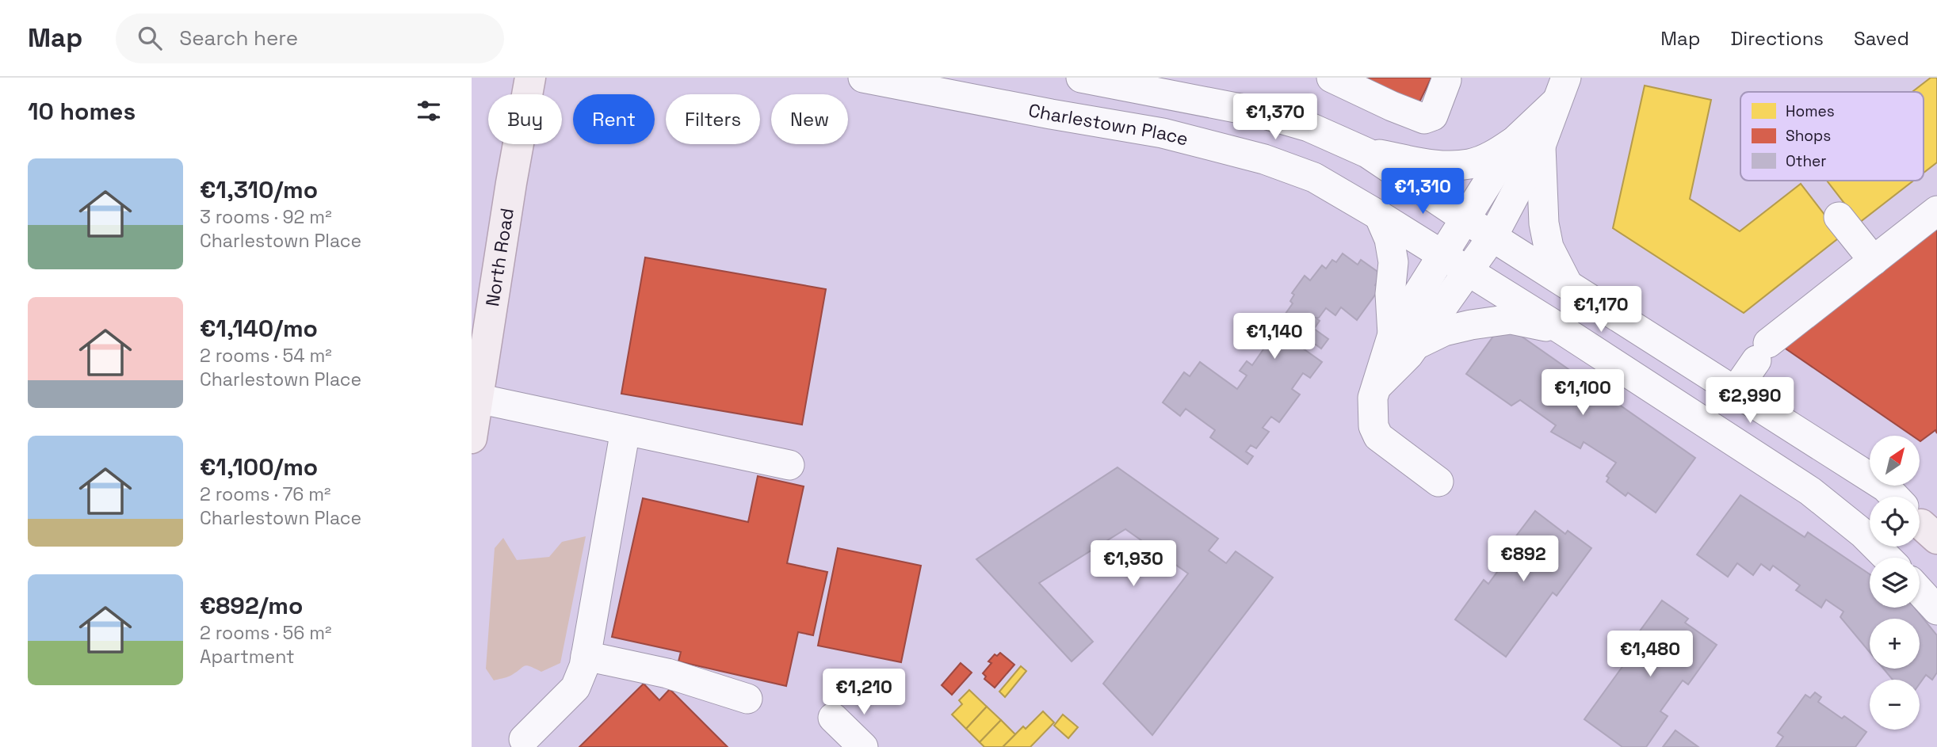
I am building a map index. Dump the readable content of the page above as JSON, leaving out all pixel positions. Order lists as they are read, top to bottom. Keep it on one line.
{"streets":{"main road":["North Road"],"street":["Charlestown Place"]},"legend":["Homes","Shops","Other"],"north":"top right","page":{"header":"Map","search":"Search here","nav":["Map","Directions","Saved"],"heading":"10 homes","price":["€1,370","€1,310","€1,170","€1,140","€1,100","€2,990","€892","€1,930","€1,480","€1,210"],"chip":["Buy","Rent","Filters","New"],"list":[{"name":"€1,310/mo","note":"3 rooms · 92 m² · Charlestown Place"},{"name":"€1,140/mo","note":"2 rooms · 54 m² · Charlestown Place"},{"name":"€1,100/mo","note":"2 rooms · 76 m² · Charlestown Place"},{"name":"€892/mo","note":"2 rooms · 56 m² · Apartment"}],"map_buttons":["+","−"]}}
